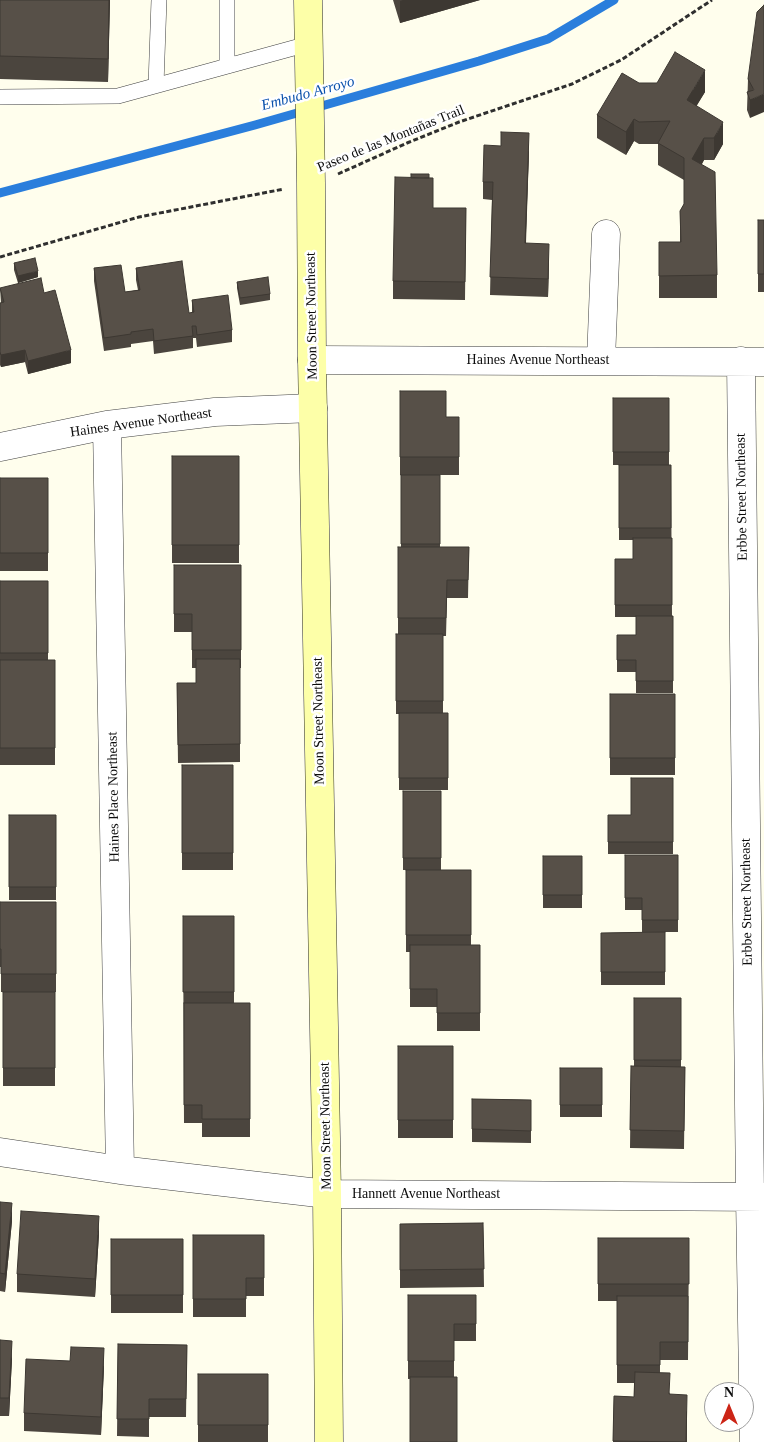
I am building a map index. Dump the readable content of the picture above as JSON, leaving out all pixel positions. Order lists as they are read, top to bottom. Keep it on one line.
{"streets":{"street":["Moon Street Northeast","Haines Avenue Northeast","Erbbe Street Northeast","Haines Place Northeast","Hannett Avenue Northeast"],"path":["Paseo de las Montañas Trail"]},"crossings":[["Paseo de las Montañas Trail","Moon Street Northeast"],["Moon Street Northeast","Haines Avenue Northeast"],["Moon Street Northeast","Hannett Avenue Northeast"],["Haines Avenue Northeast","Erbbe Street Northeast"],["Haines Avenue Northeast","Haines Place Northeast"],["Erbbe Street Northeast","Hannett Avenue Northeast"],["Haines Place Northeast","Hannett Avenue Northeast"]],"water":["Embudo Arroyo"],"north":"top"}
